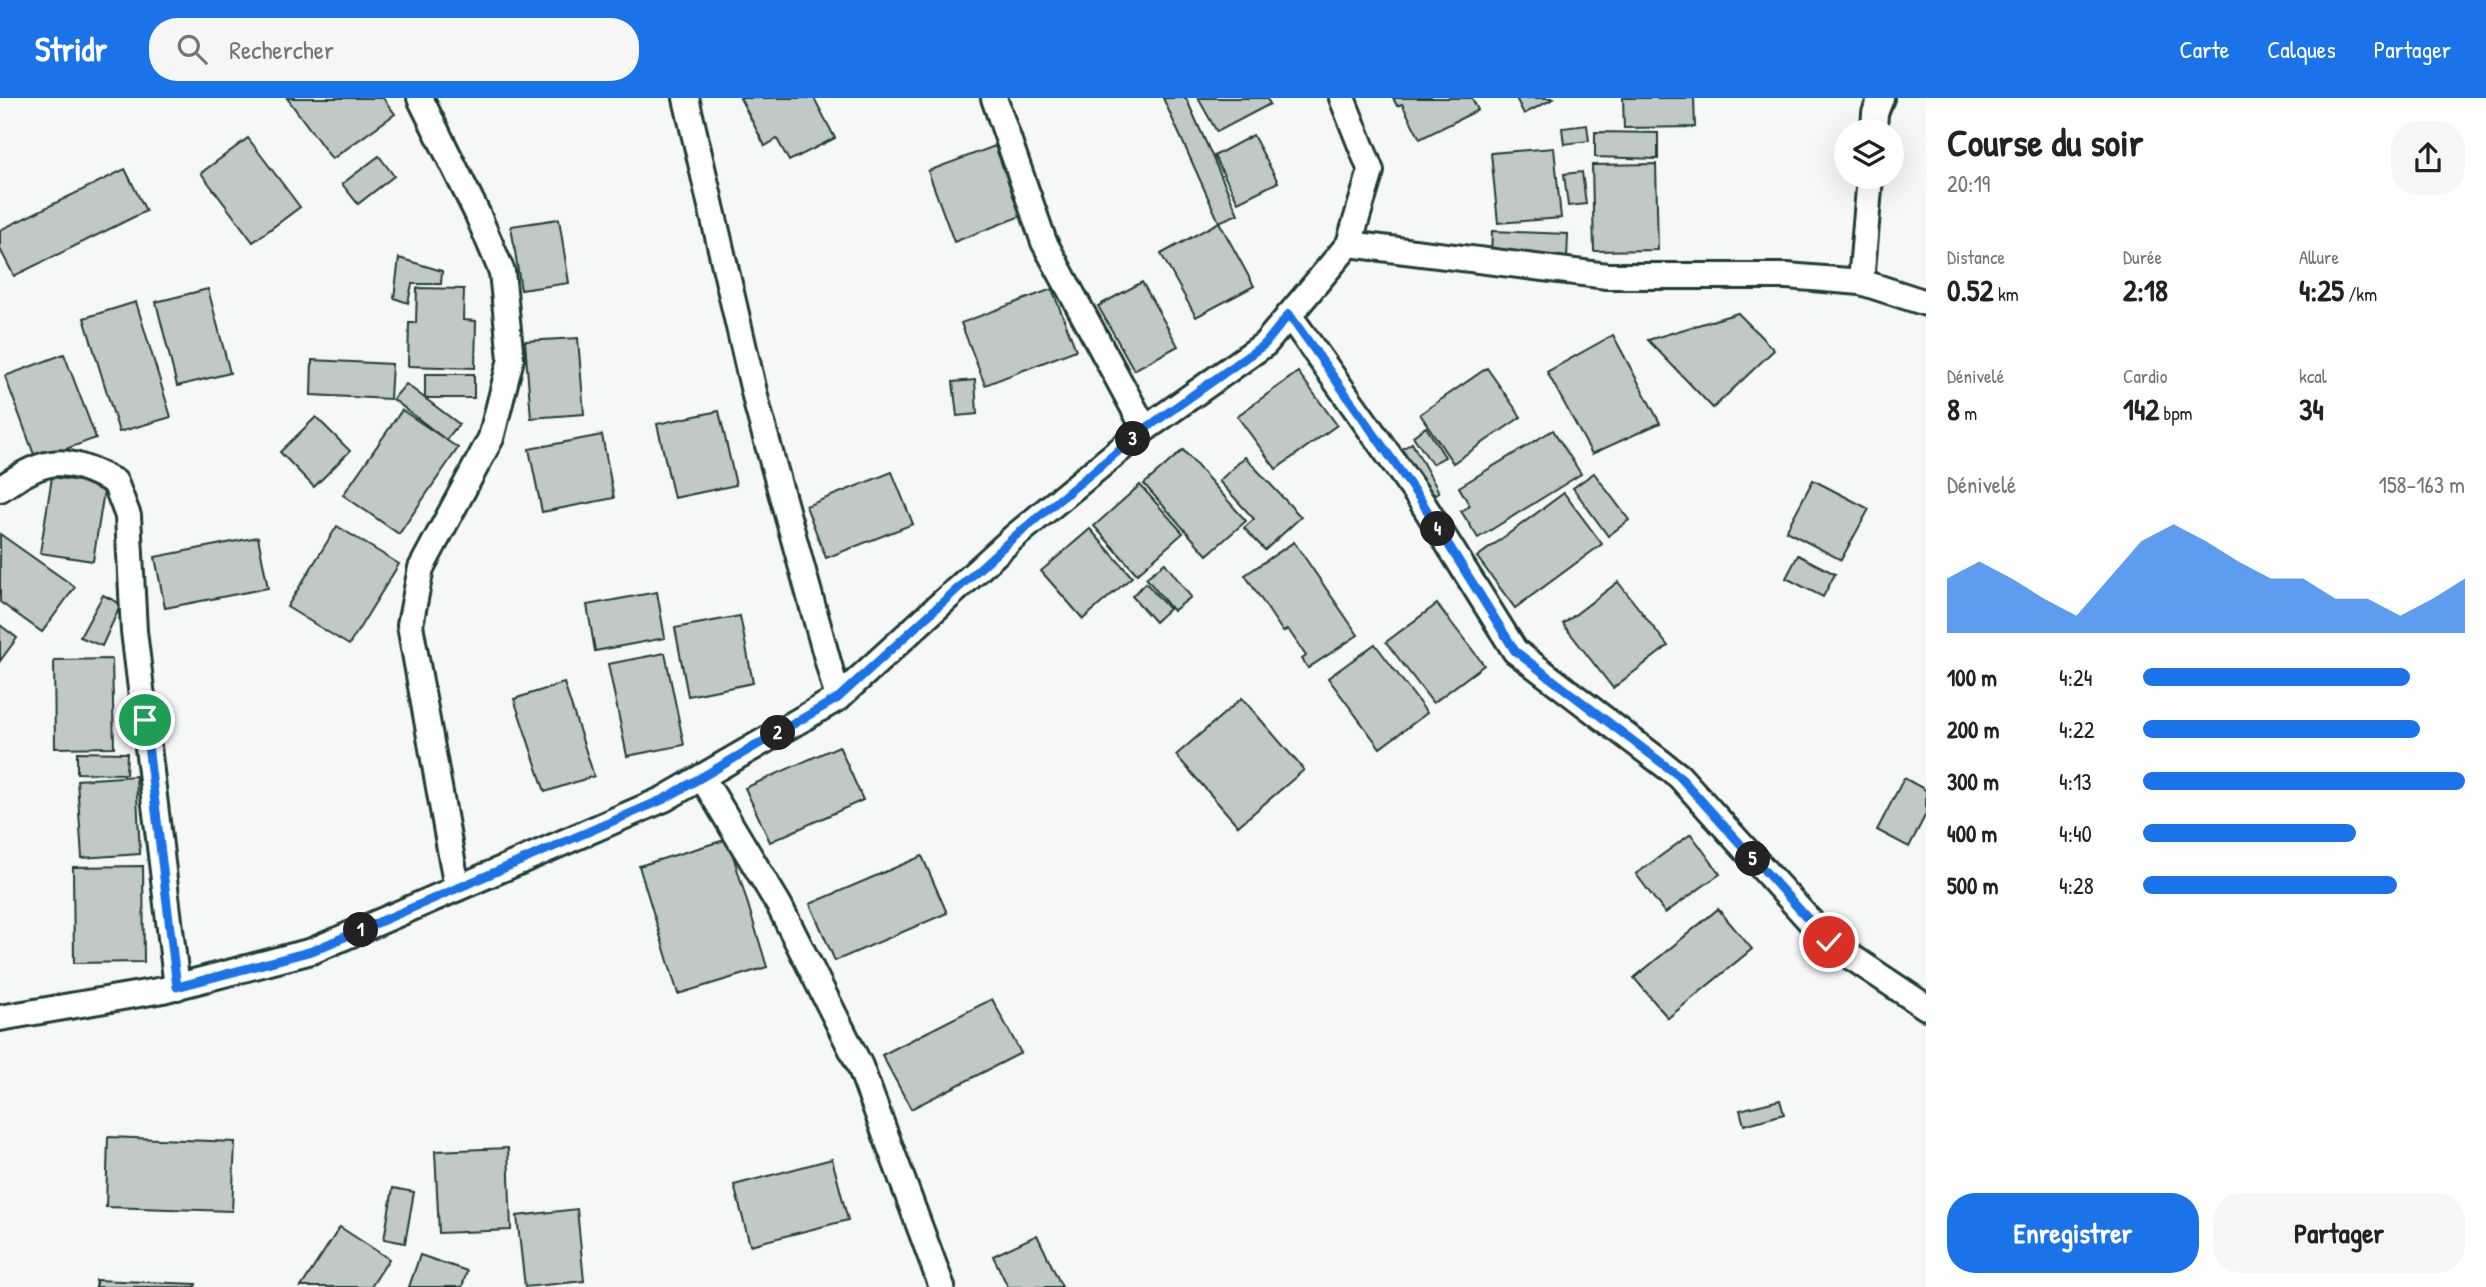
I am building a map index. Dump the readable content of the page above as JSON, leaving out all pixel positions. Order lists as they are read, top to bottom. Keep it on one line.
{"page":{"header":"Stridr","search":"Rechercher","nav":["Carte","Calques","Partager"],"heading":["Course du soir","20:19"],"stats":[["Distance","0.52 km"],["Durée","2:18"],["Allure","4:25 /km"],["Dénivelé","8 m"],["Cardio","142 bpm"],["kcal","34"]],"pins":["3","4","2","5","1"],"chart":["Dénivelé","158–163 m"],"list":[{"name":"100 m","note":"4:24"},{"name":"200 m","note":"4:22"},{"name":"300 m","note":"4:13"},{"name":"400 m","note":"4:40"},{"name":"500 m","note":"4:28"}],"buttons":["Enregistrer","Partager"]}}
